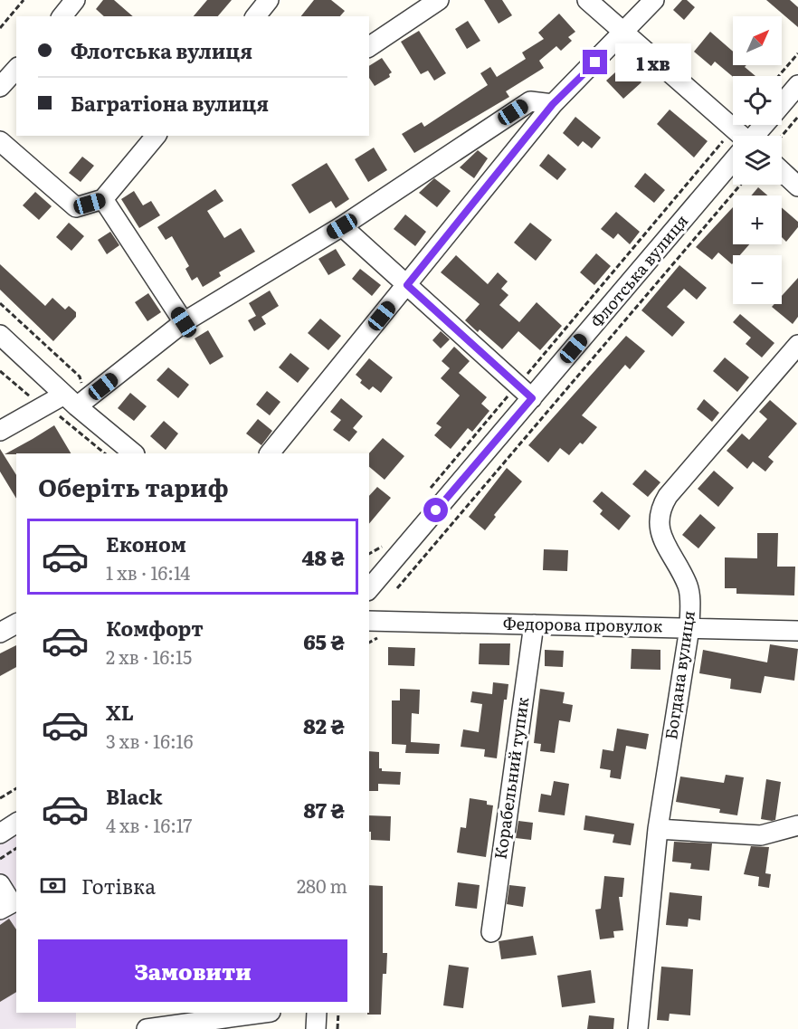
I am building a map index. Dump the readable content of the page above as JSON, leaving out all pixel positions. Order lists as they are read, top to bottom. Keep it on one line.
{"streets":{"street":["Флотська вулиця","Федорова провулок","Богдана вулиця","Корабельний тупик"]},"crossings":[["Федорова провулок","Богдана вулиця"],["Федорова провулок","Корабельний тупик"]],"north":"top right","page":{"map_buttons":["+","−"],"banner":["Флотська вулиця","Багратіона вулиця"],"bubble":"1 хв","heading":"Оберіть тариф","list":[{"name":"Економ","note":"1 хв · 16:14","value":"48 ₴"},{"name":"Комфорт","note":"2 хв · 16:15","value":"65 ₴"},{"name":"XL","note":"3 хв · 16:16","value":"82 ₴"},{"name":"Black","note":"4 хв · 16:17","value":"87 ₴"}],"pay":["Готівка","280 m"],"buttons":"Замовити"}}
